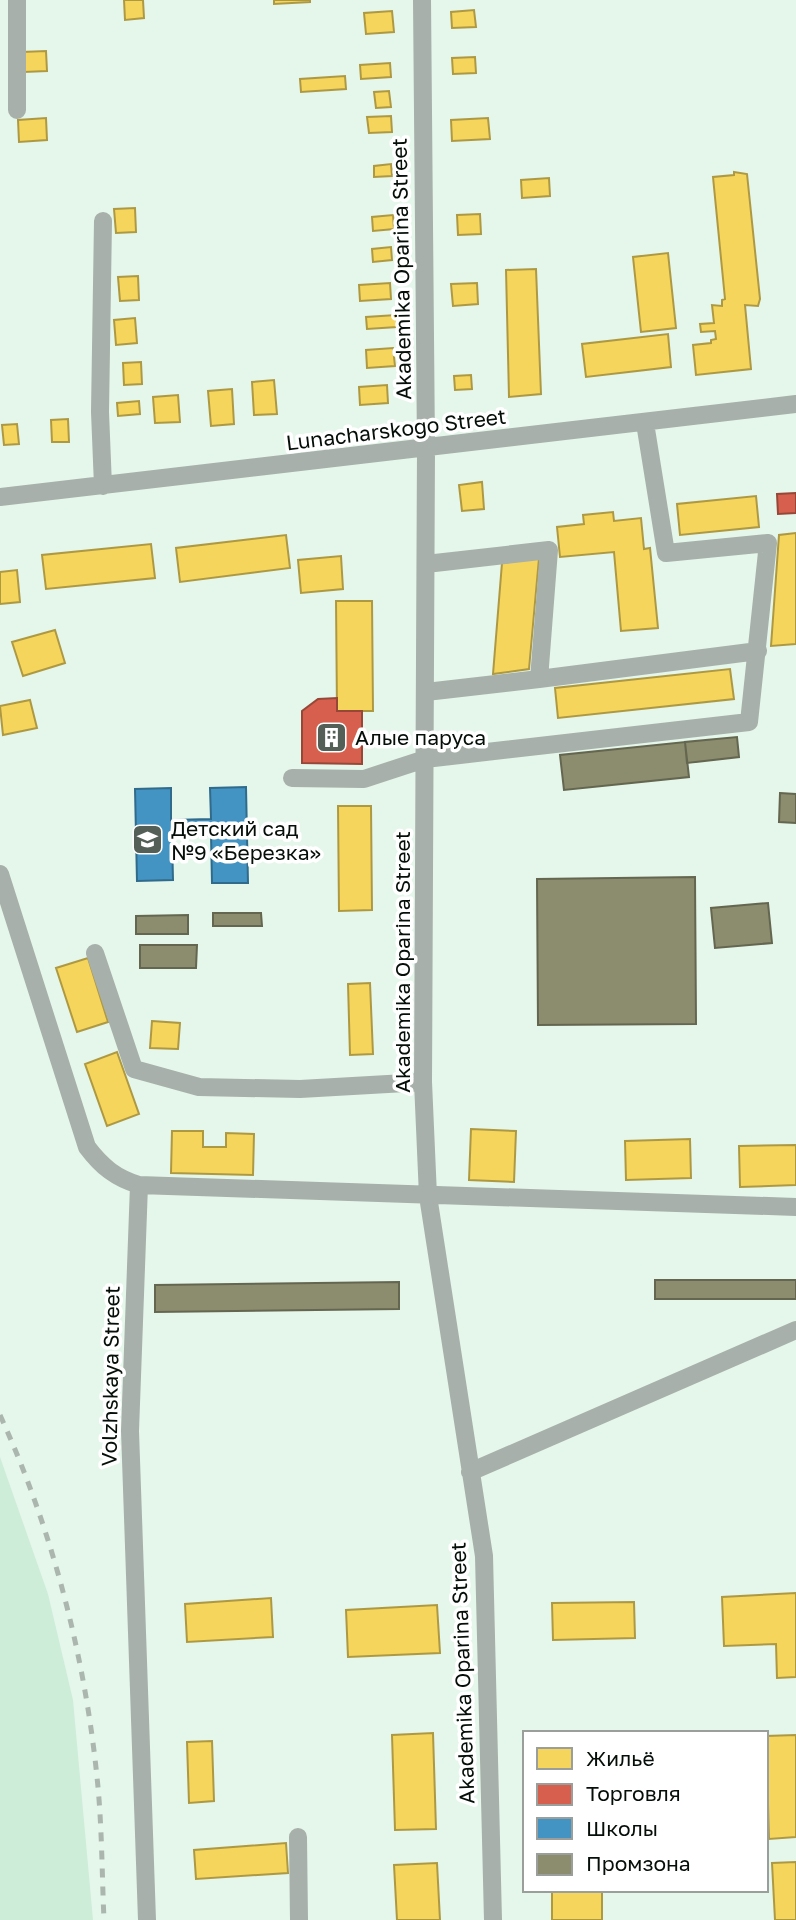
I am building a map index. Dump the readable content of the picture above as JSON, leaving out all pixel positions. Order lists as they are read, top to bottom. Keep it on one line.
{"streets":{"street":["Akademika Oparina Street","Lunacharskogo Street","Volzhskaya Street"]},"crossings":[["Akademika Oparina Street","Lunacharskogo Street"]],"places":{"building":["Алые паруса"],"school or university":["Детский сад №9 «Березка»"]},"legend":["Жильё","Торговля","Школы","Промзона"]}
